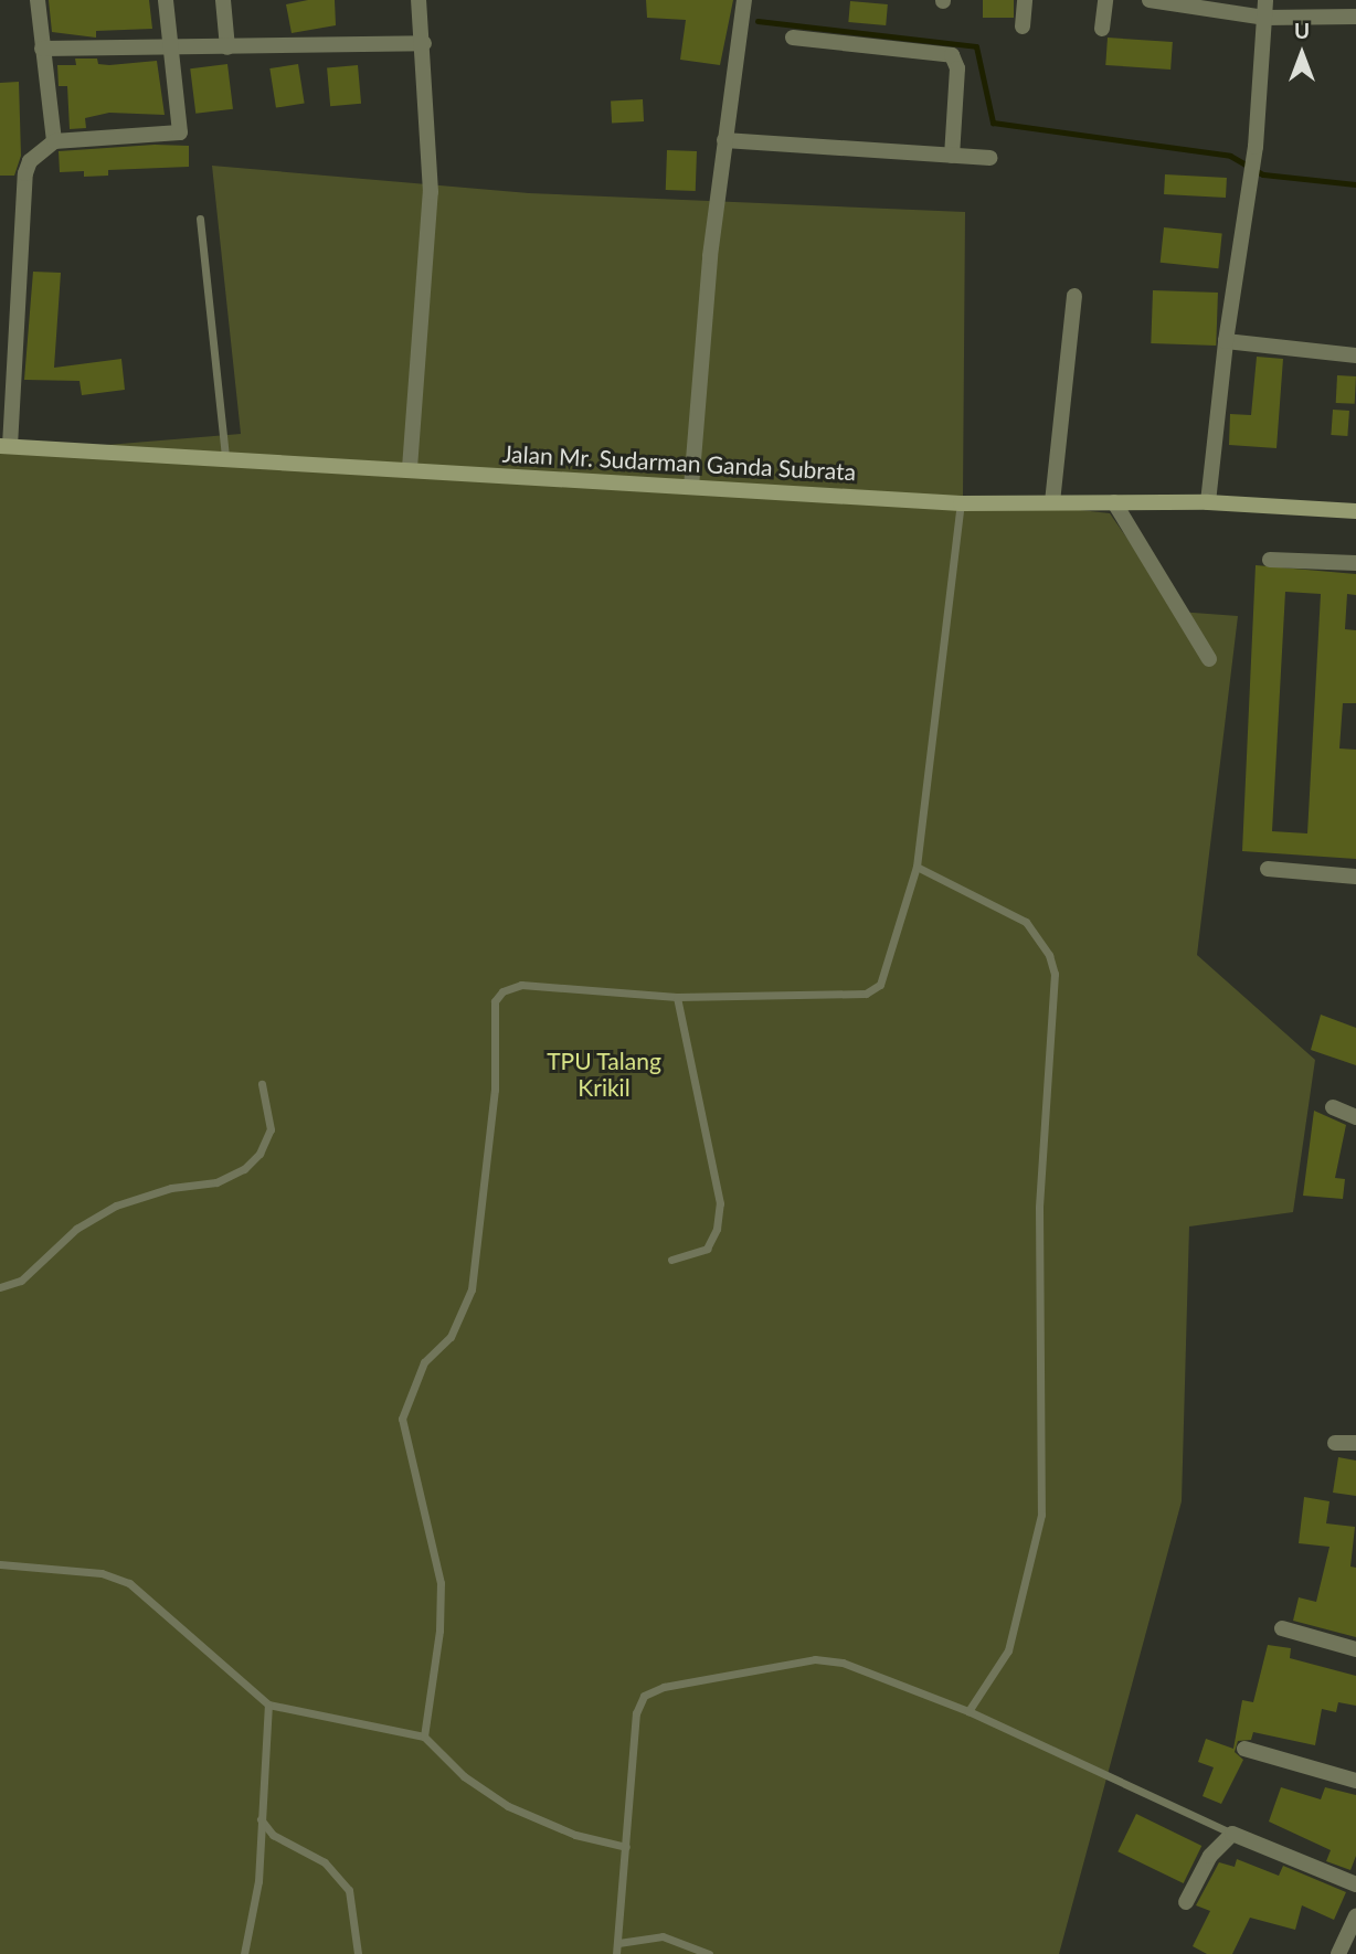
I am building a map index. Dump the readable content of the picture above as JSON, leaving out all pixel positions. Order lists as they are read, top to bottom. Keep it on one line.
{"streets":{"street":["Jalan Mr. Sudarman Ganda Subrata"]},"parks":["TPU Talang Krikil"],"north":"top"}
